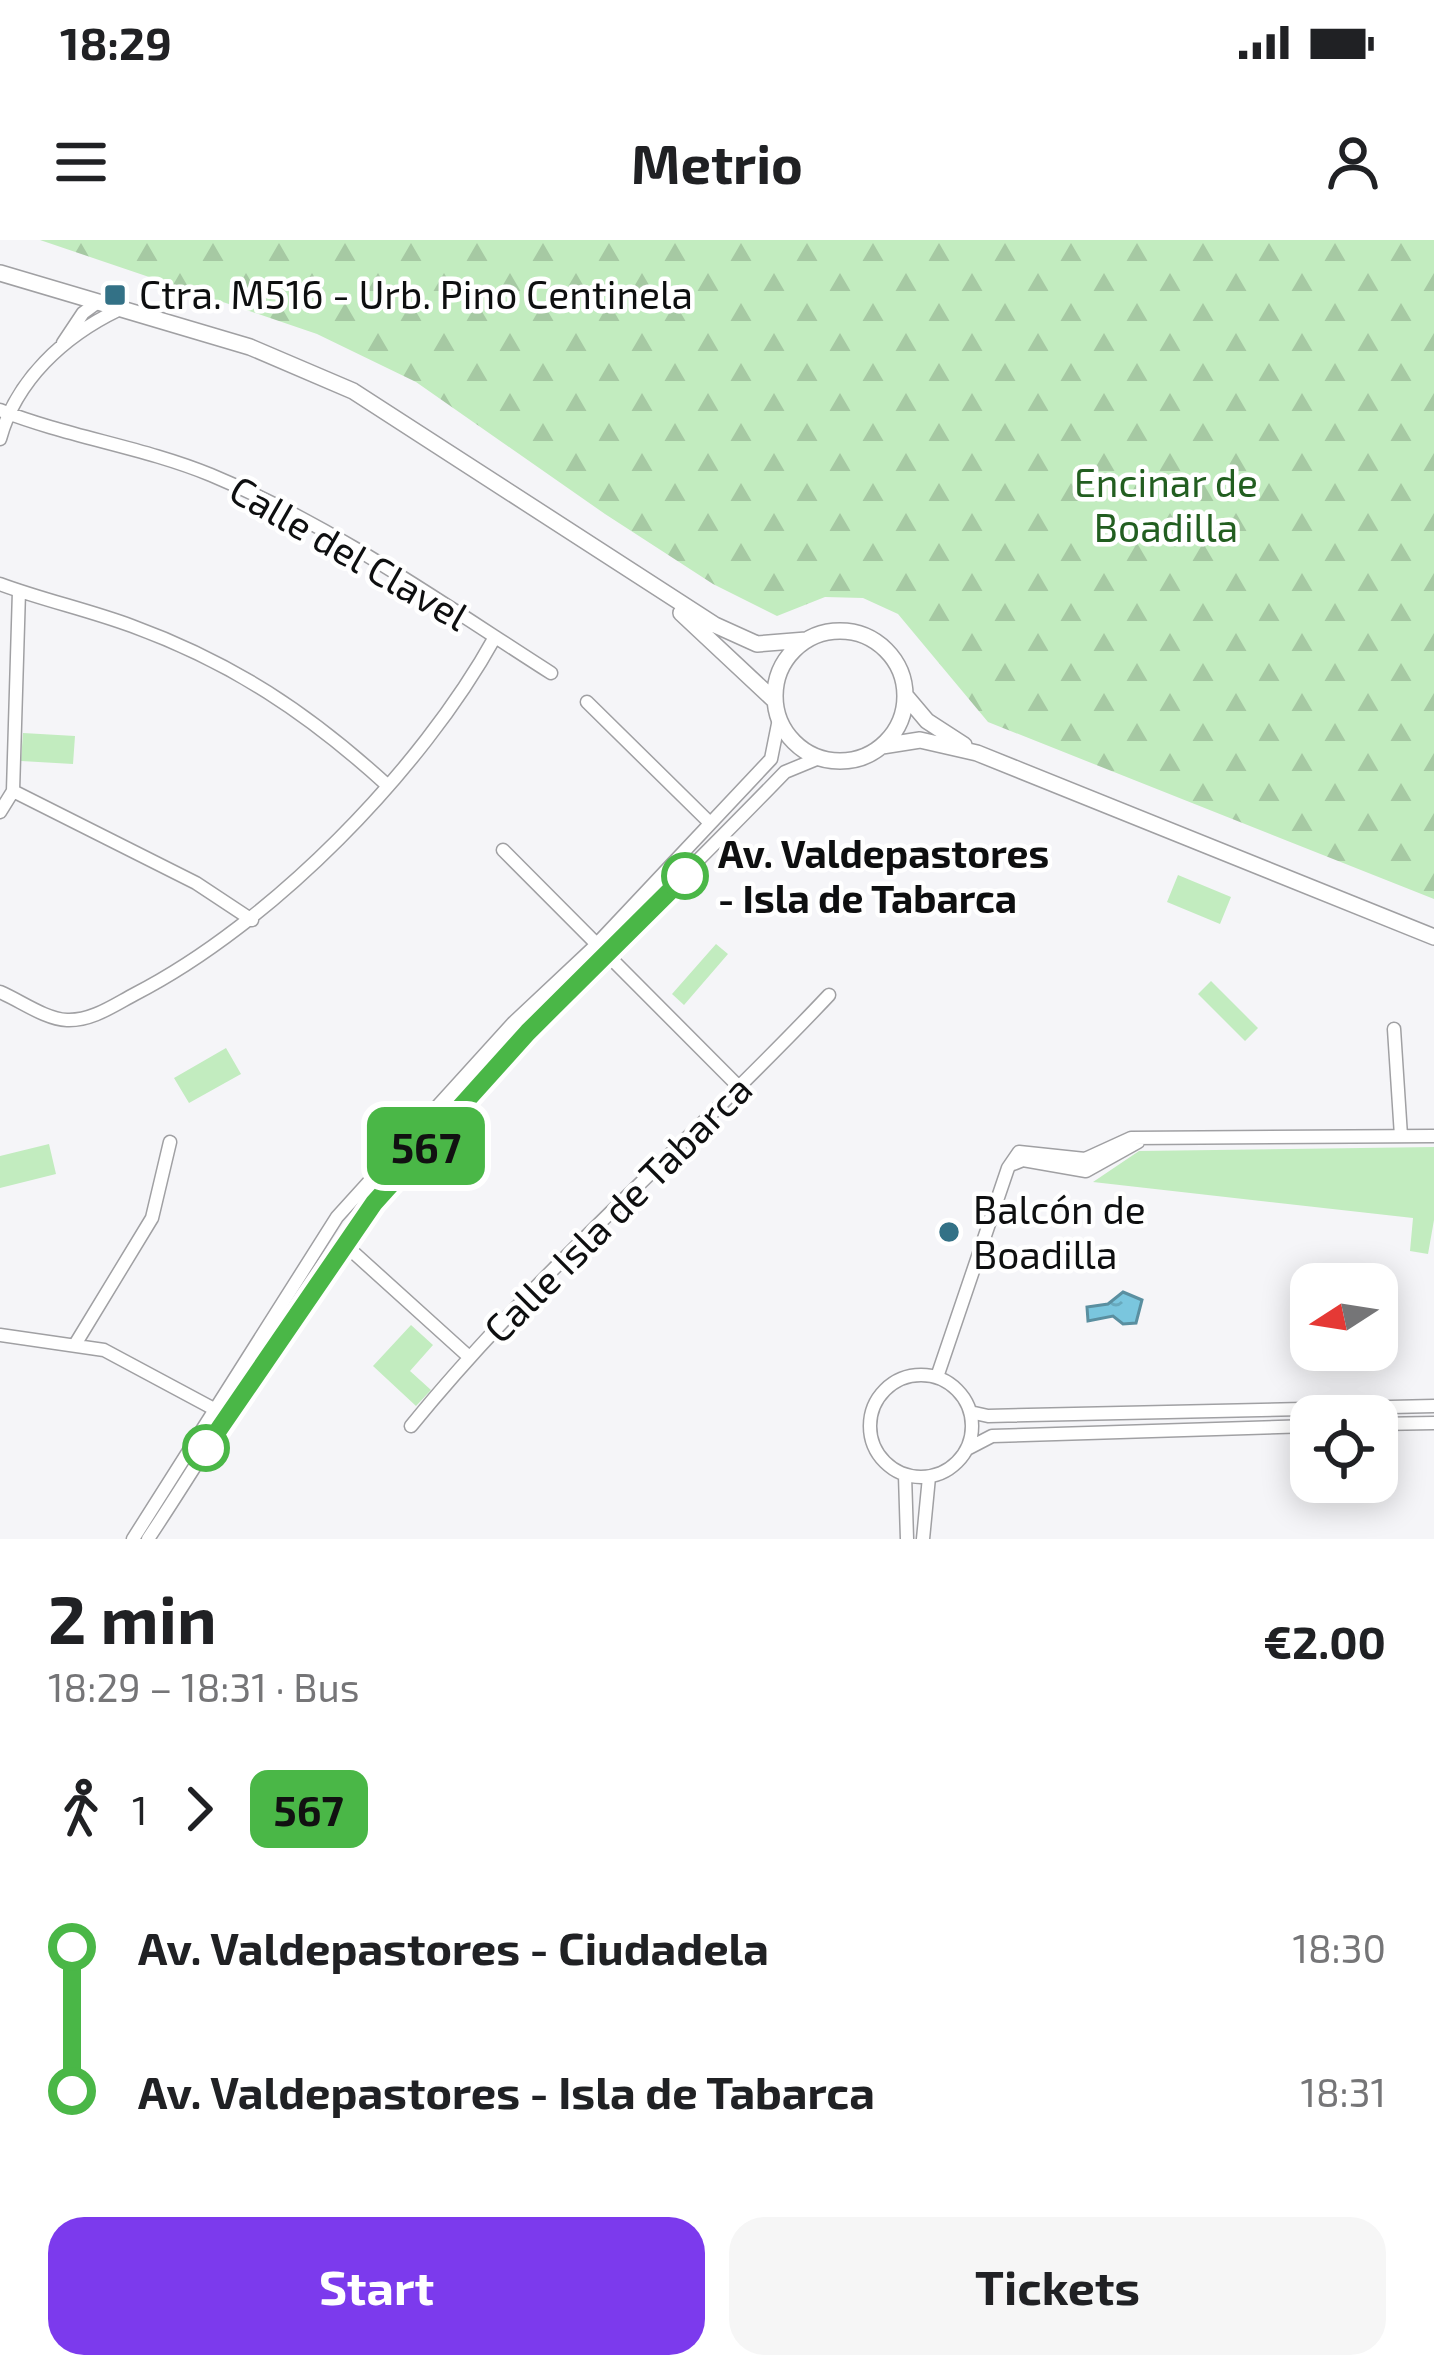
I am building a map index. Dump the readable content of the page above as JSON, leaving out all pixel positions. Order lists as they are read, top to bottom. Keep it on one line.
{"streets":{"street":["Calle del Clavel","Calle Isla de Tabarca"]},"parks":["Encinar de Boadilla"],"places":{"transit":["Ctra. M516 - Urb. Pino Centinela"],"other":["Av. Valdepastores - Isla de Tabarca","Balcón de Boadilla"]},"lines":["bus line 567"],"north":"left","page":{"status":"18:29","header":"Metrio","on_map":"567","heading":["2 min","18:29 – 18:31 · Bus","€2.00"],"legs":["1","567"],"list":[{"name":"Av. Valdepastores - Ciudadela","value":"18:30"},{"name":"Av. Valdepastores - Isla de Tabarca","value":"18:31"}],"buttons":["Start","Tickets"]}}
